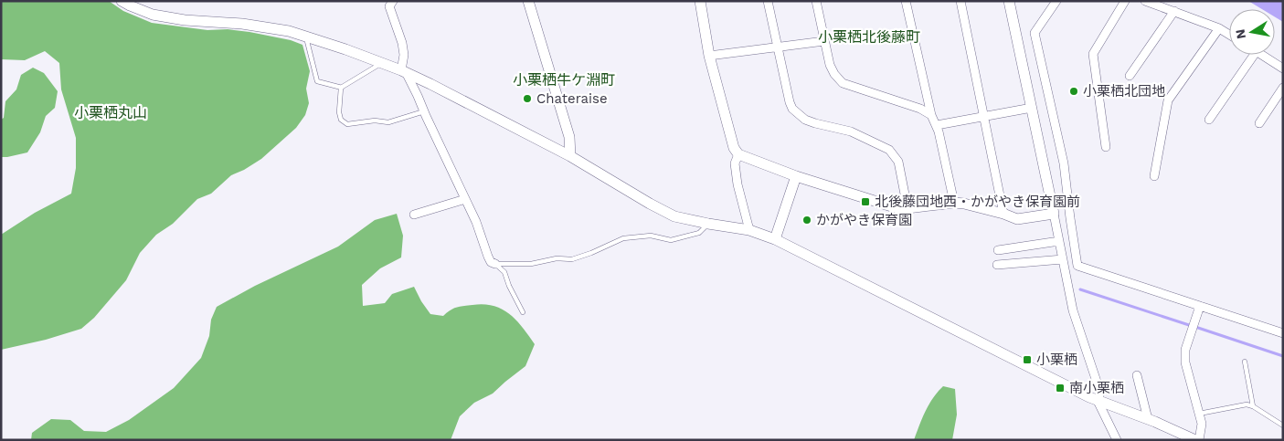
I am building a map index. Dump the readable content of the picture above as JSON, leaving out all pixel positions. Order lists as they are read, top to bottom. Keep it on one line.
{"districts":["小栗栖北後藤町","小栗栖牛ケ淵町","小栗栖丸山"],"places":{"other":["小栗栖北団地","Chateraise","かがやき保育園"],"transit":["北後藤団地西・かがやき保育園前","小栗栖","南小栗栖"]},"north":"left"}
